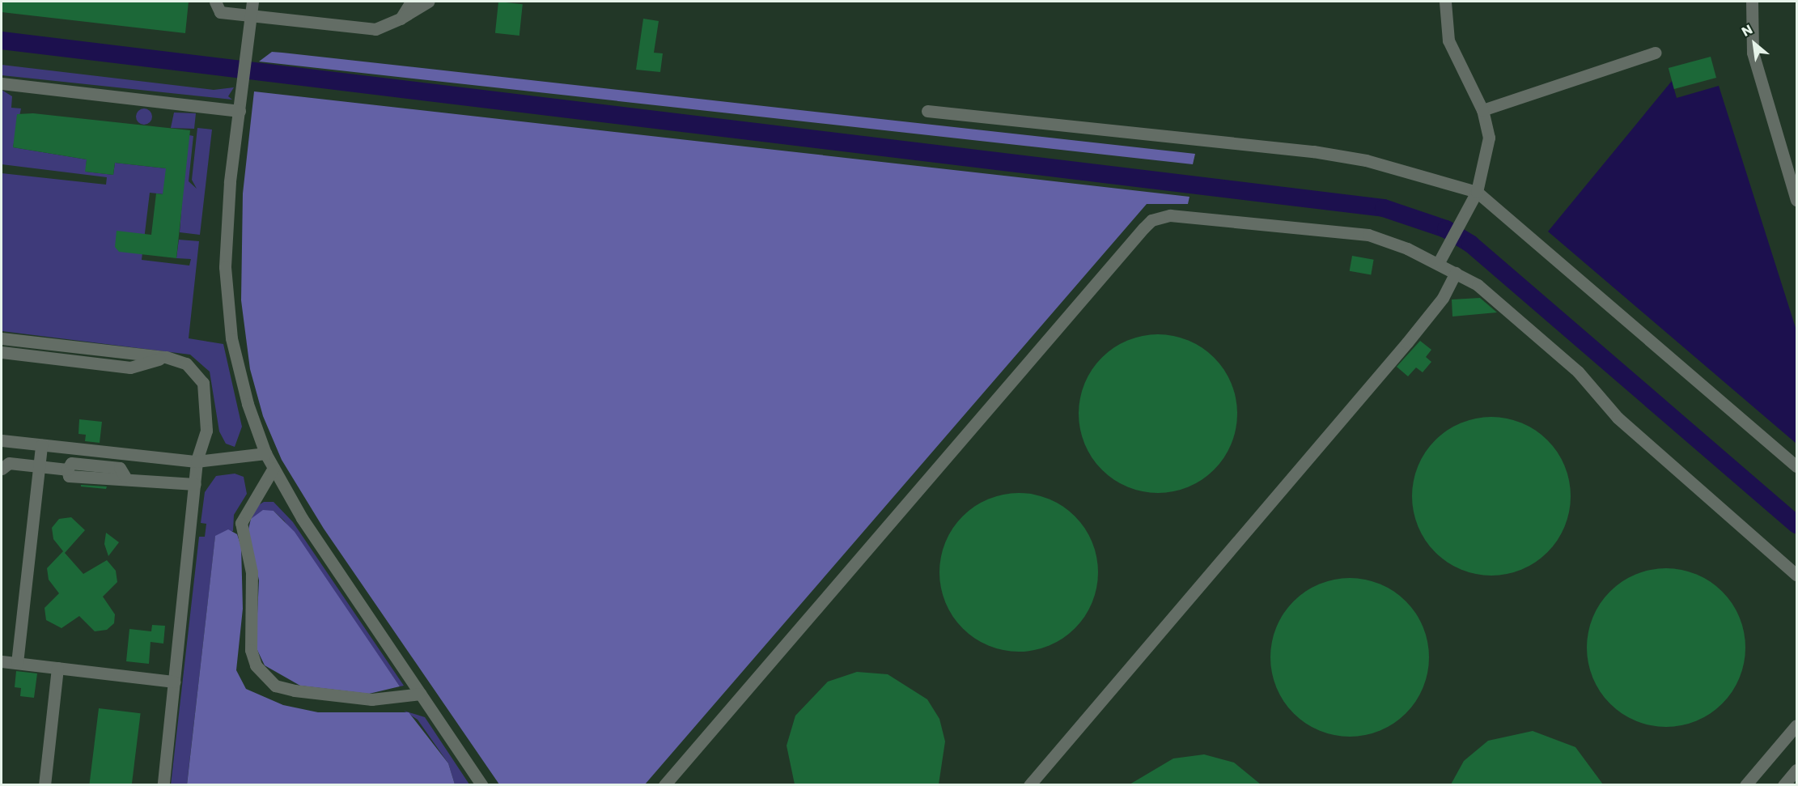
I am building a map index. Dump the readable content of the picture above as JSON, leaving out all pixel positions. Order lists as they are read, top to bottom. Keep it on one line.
{"north":"top left"}
